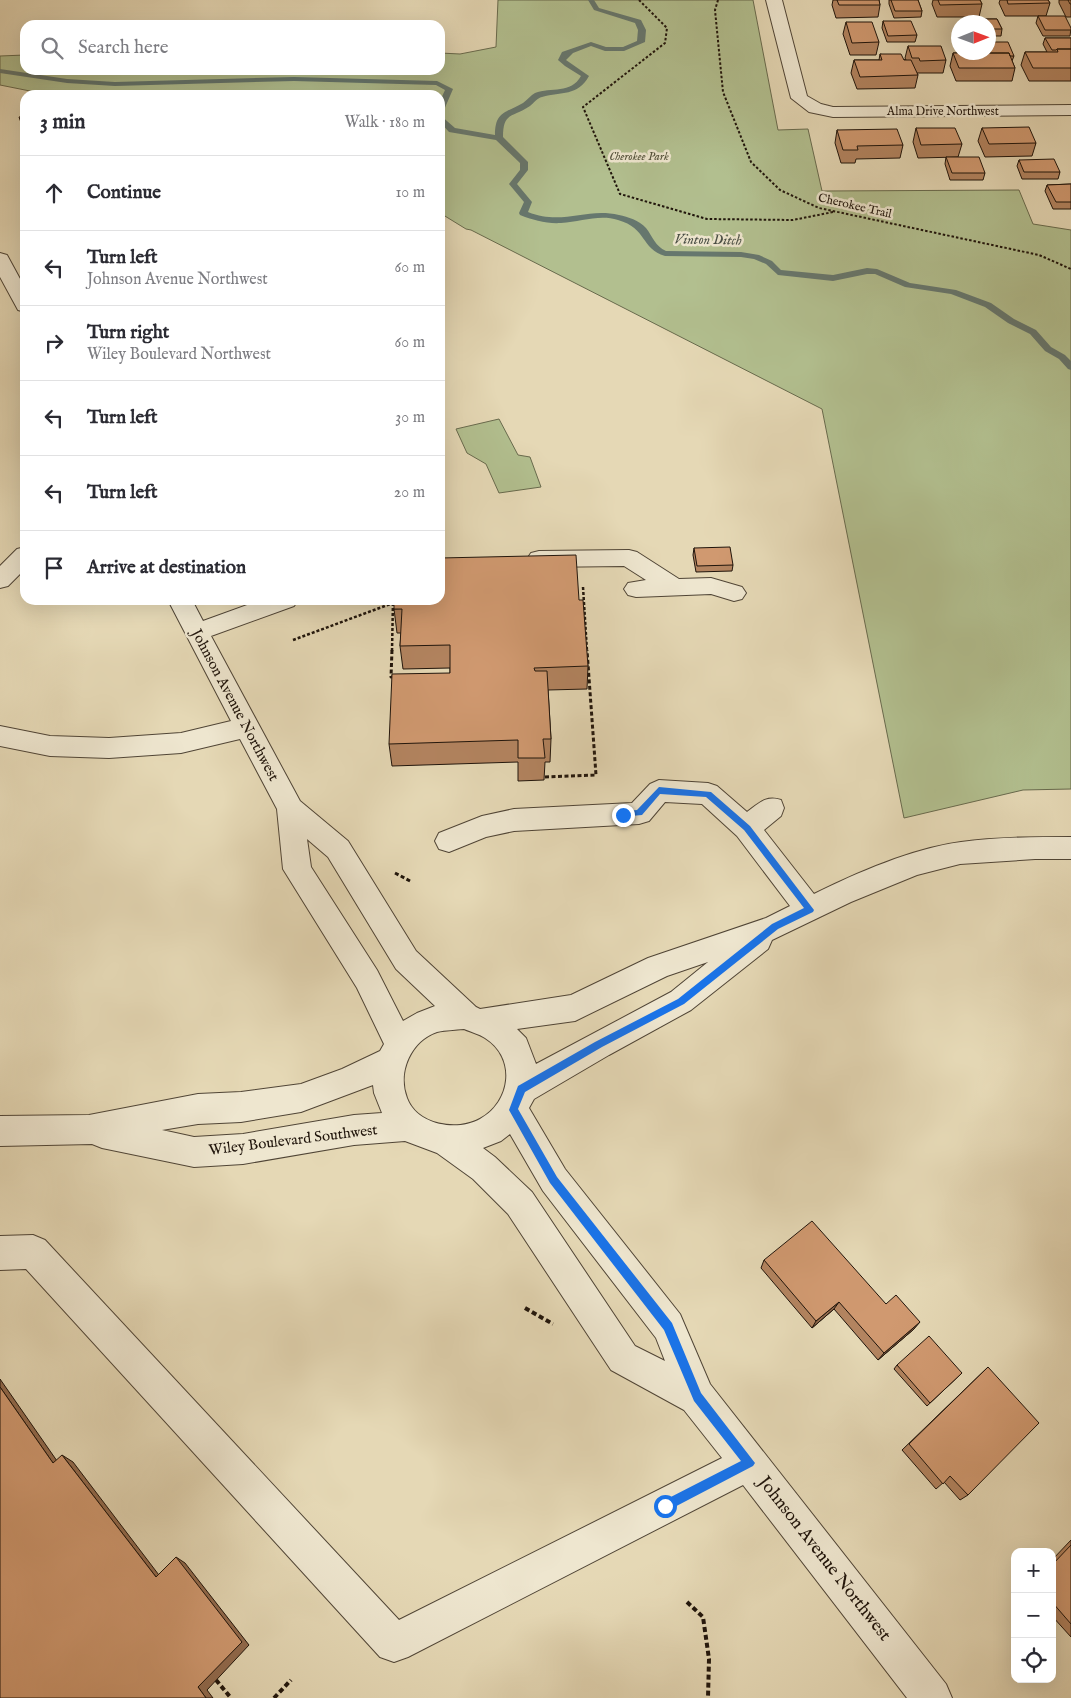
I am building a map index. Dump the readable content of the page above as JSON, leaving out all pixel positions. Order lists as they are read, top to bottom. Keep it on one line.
{"streets":{"street":["Alma Drive Northwest","Johnson Avenue Northwest","Wiley Boulevard Southwest"],"path":["Cherokee Trail"]},"crossings":[["Johnson Avenue Northwest","Wiley Boulevard Southwest"]],"water":["Vinton Ditch"],"parks":["Cherokee Park"],"north":"right","page":{"search":"Search here","heading":["3 min","Walk · 180 m"],"list":[["Continue","10 m"],["Turn left","Johnson Avenue Northwest","60 m"],["Turn right","Wiley Boulevard Northwest","60 m"],["Turn left","30 m"],["Turn left","20 m"],"Arrive at destination"],"map_buttons":["+","−"]}}
